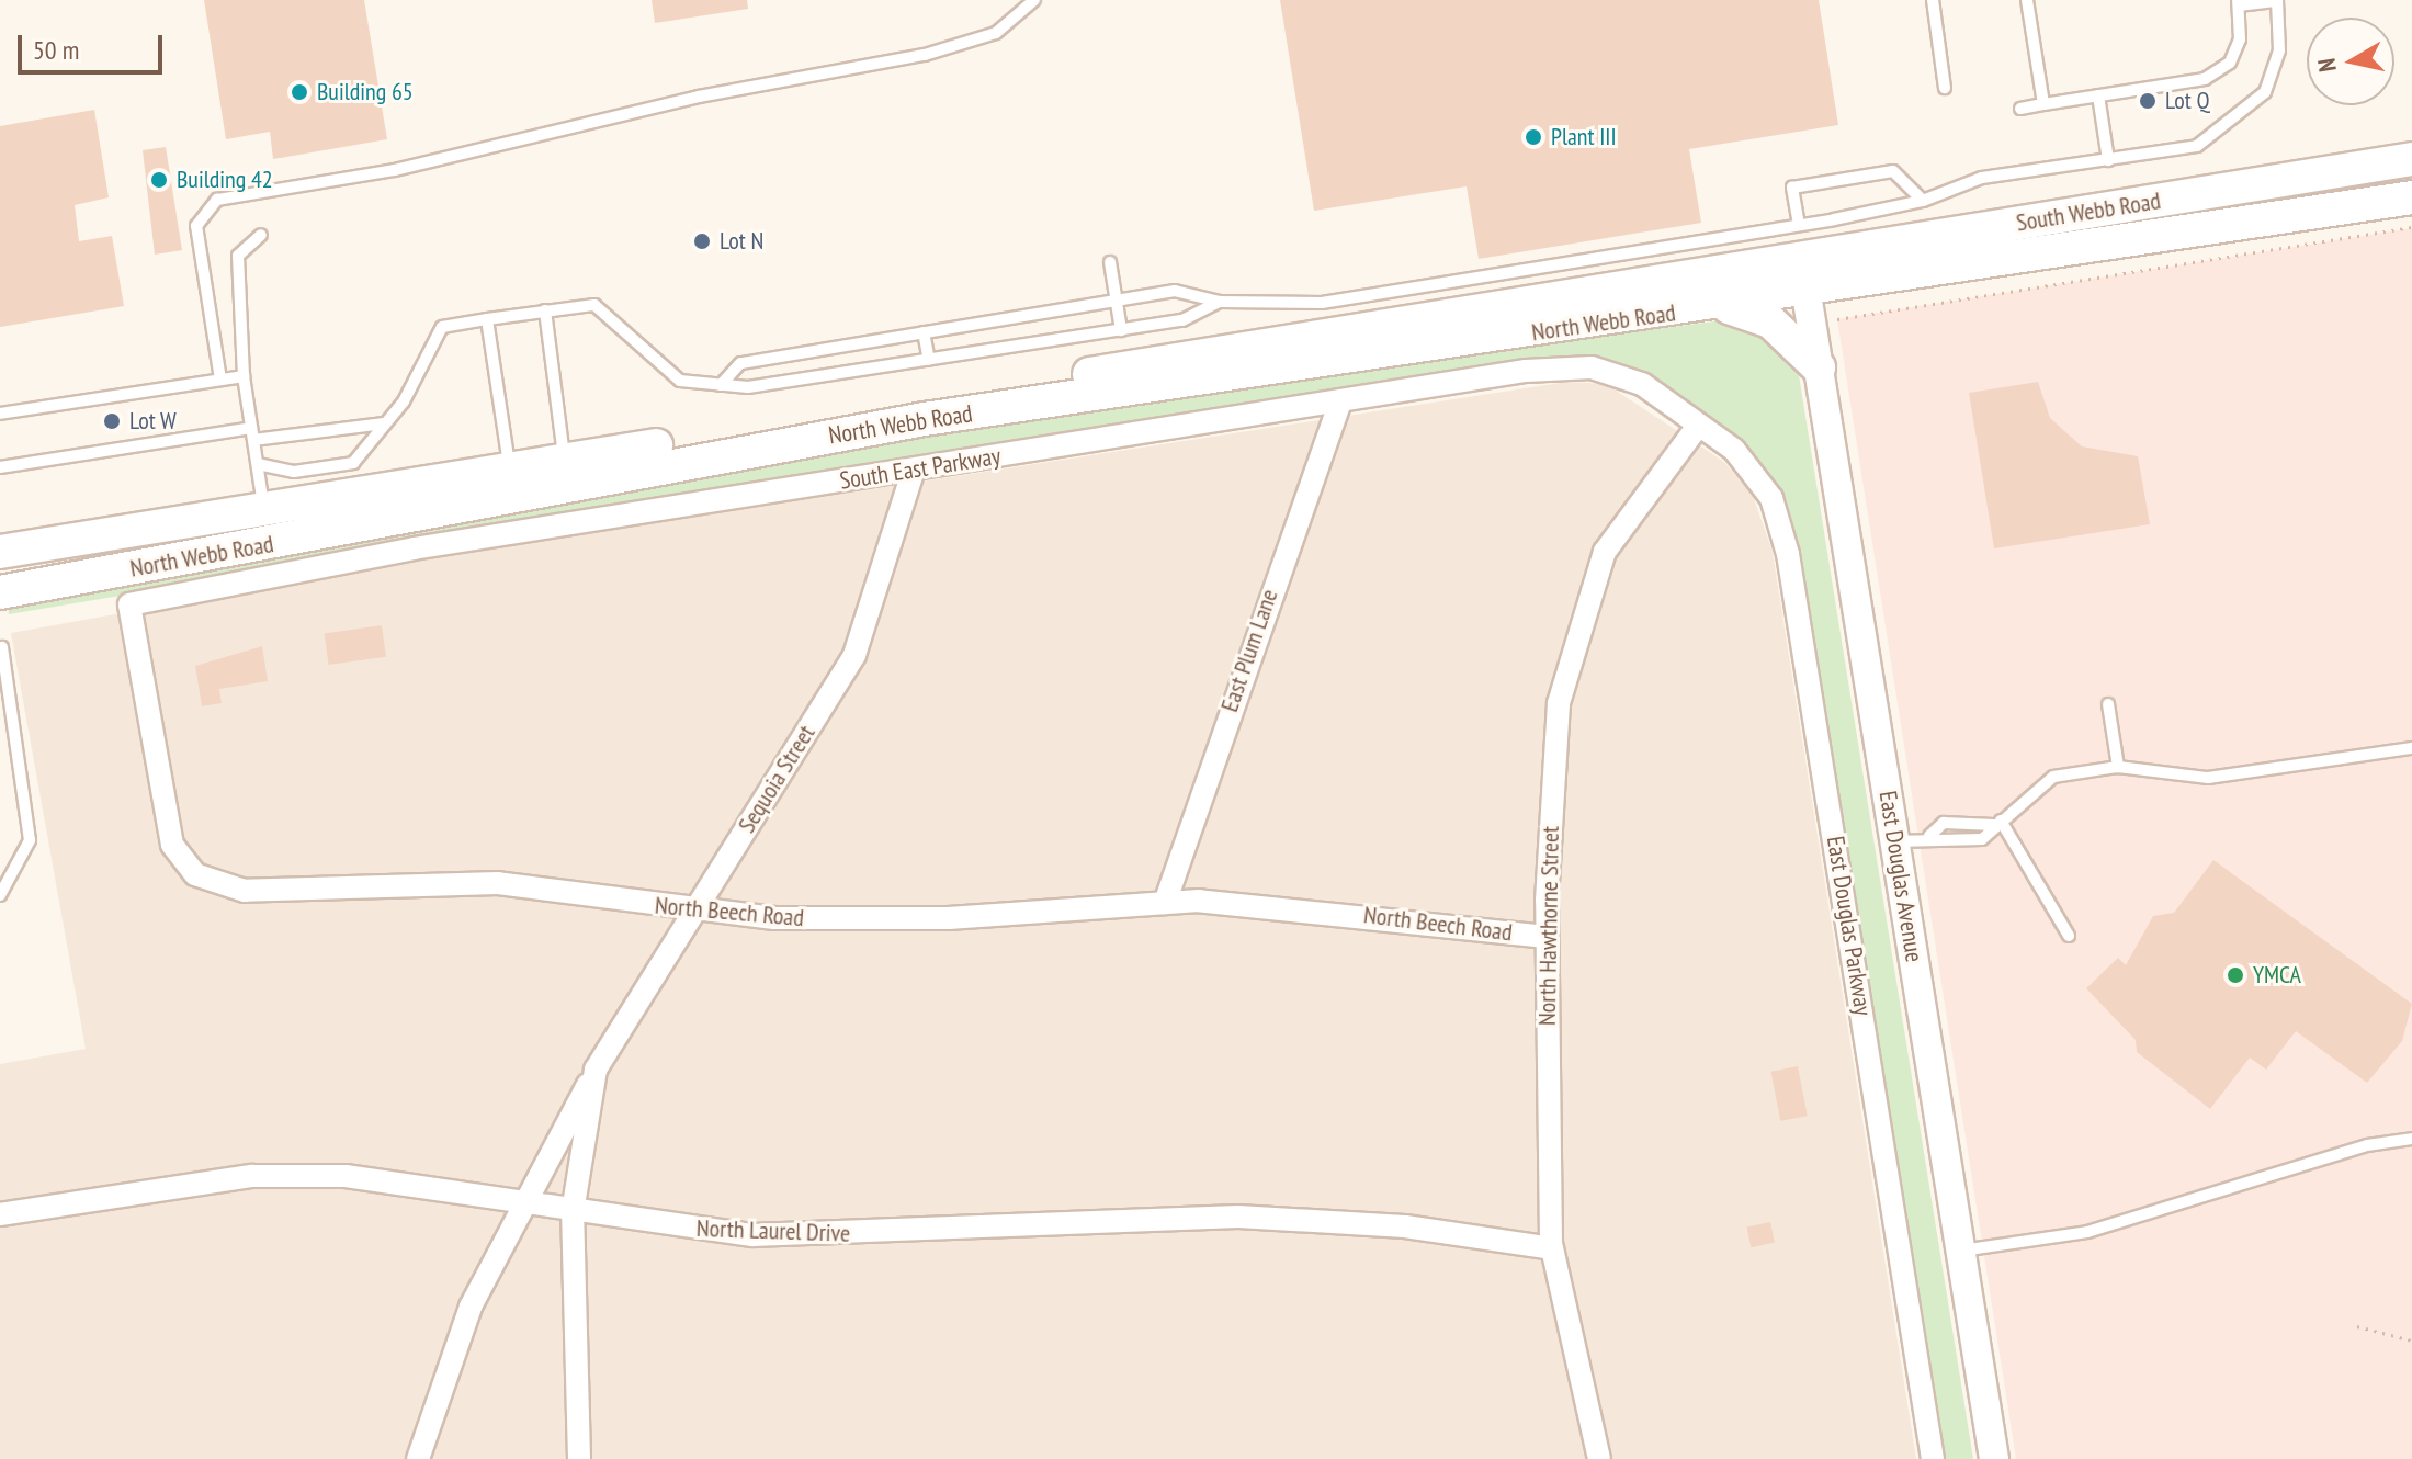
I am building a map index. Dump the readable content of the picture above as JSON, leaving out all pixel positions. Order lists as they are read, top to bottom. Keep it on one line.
{"streets":{"main road":["South Webb Road","North Webb Road"],"street":["South East Parkway","East Plum Lane","Sequoia Street","East Douglas Avenue","North Beech Road","North Hawthorne Street","East Douglas Parkway","North Laurel Drive"]},"crossings":[["South Webb Road","North Webb Road"],["South Webb Road","East Douglas Avenue"],["North Webb Road","East Douglas Avenue"],["South East Parkway","East Plum Lane"],["South East Parkway","Sequoia Street"],["South East Parkway","North Beech Road"],["South East Parkway","North Hawthorne Street"],["South East Parkway","East Douglas Parkway"],["East Plum Lane","North Beech Road"],["Sequoia Street","North Beech Road"],["Sequoia Street","North Laurel Drive"],["North Beech Road","North Hawthorne Street"],["North Hawthorne Street","East Douglas Parkway"],["North Hawthorne Street","North Laurel Drive"]],"places":["Building 65","Lot Q","Plant III","Building 42","Lot N","Lot W","YMCA"],"scale_bar":"50 m","north":"left"}
